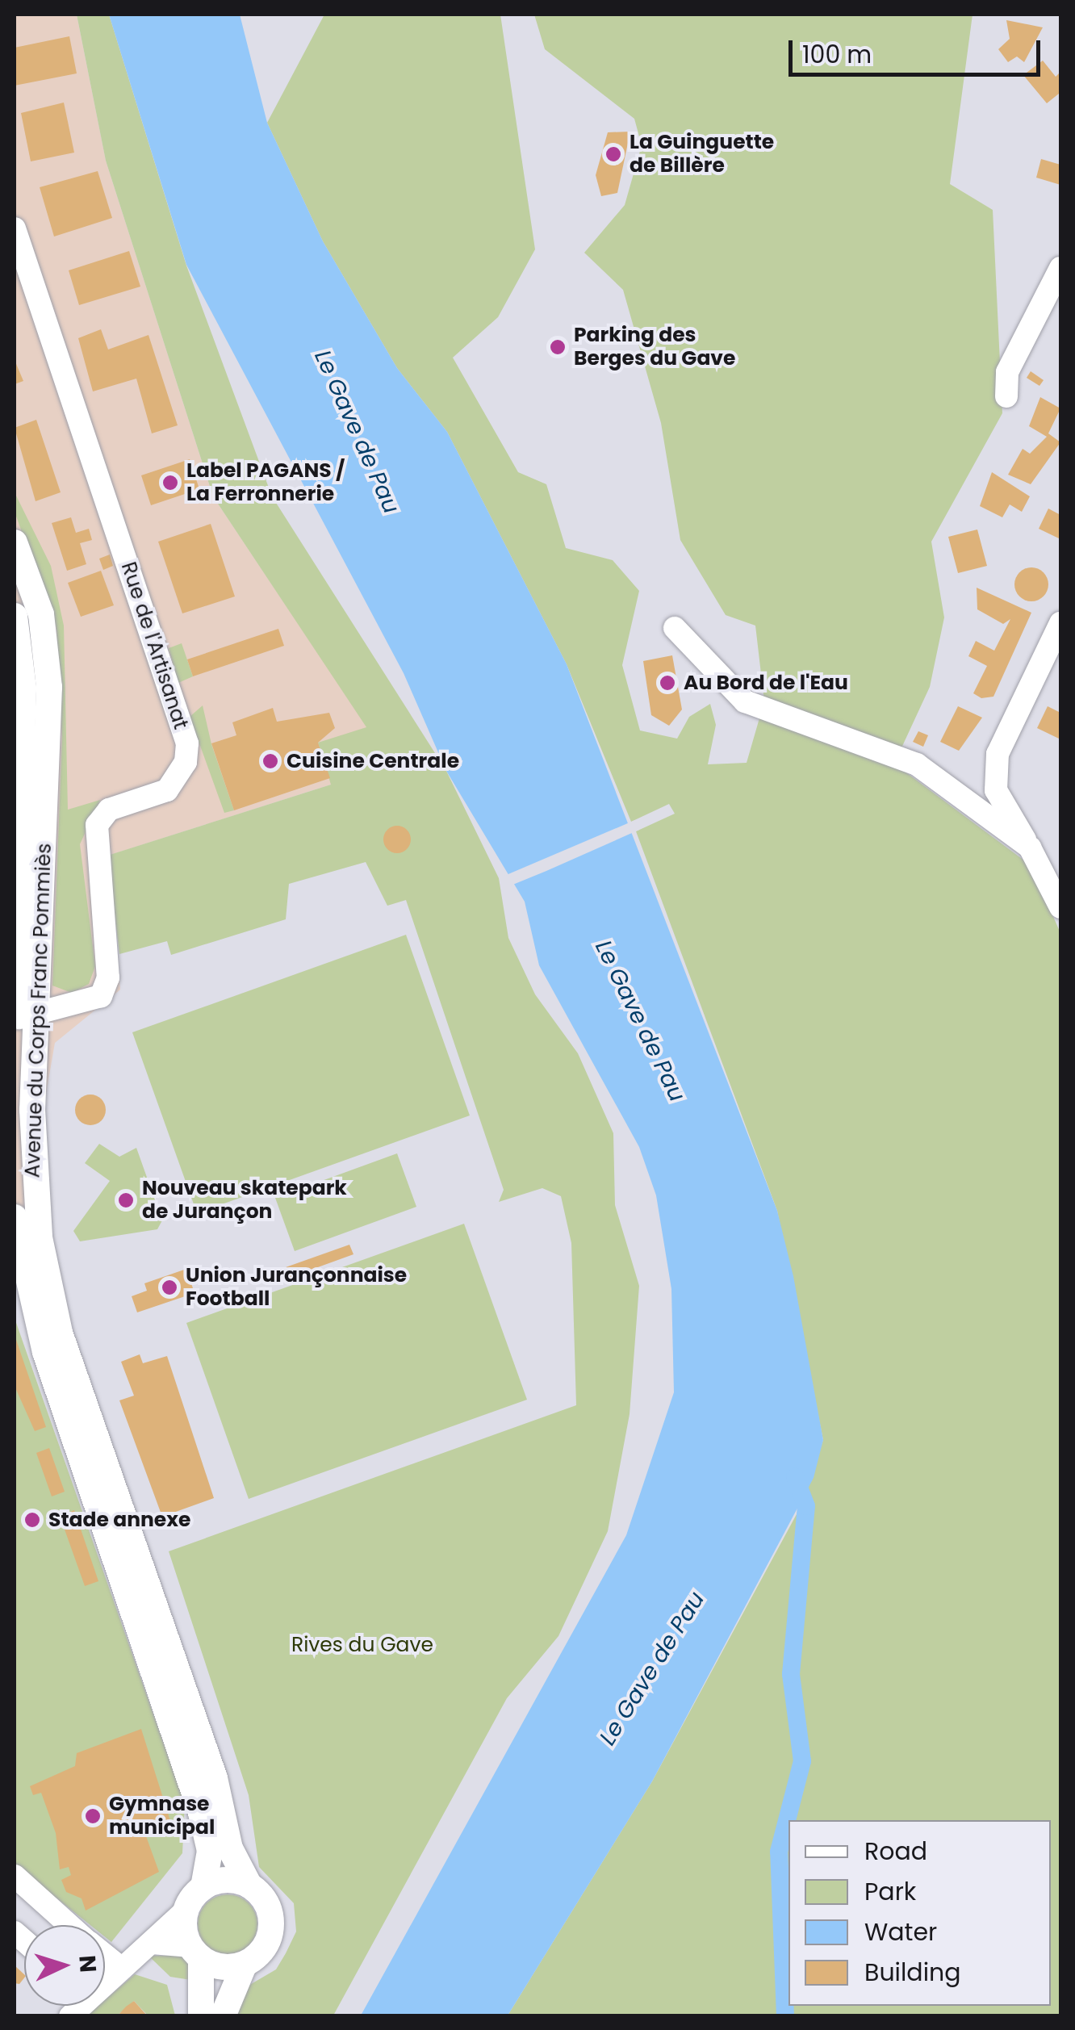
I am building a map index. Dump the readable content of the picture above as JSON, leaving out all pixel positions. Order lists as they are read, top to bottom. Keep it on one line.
{"streets":{"main road":["Avenue du Corps Franc Pommiès"],"street":["Rue de l'Artisanat"]},"crossings":[["Rue de l'Artisanat","Avenue du Corps Franc Pommiès"]],"water":["Le Gave de Pau"],"parks":["Rives du Gave"],"places":["La Guinguette de Billère","Parking des Berges du Gave","Label PAGANS / La Ferronnerie","Au Bord de l'Eau","Cuisine Centrale","Nouveau skatepark de Jurançon","Union Jurançonnaise Football","Stade annexe","Gymnase municipal"],"legend":["Road","Park","Water","Building"],"scale_bar":"100 m","north":"right"}
